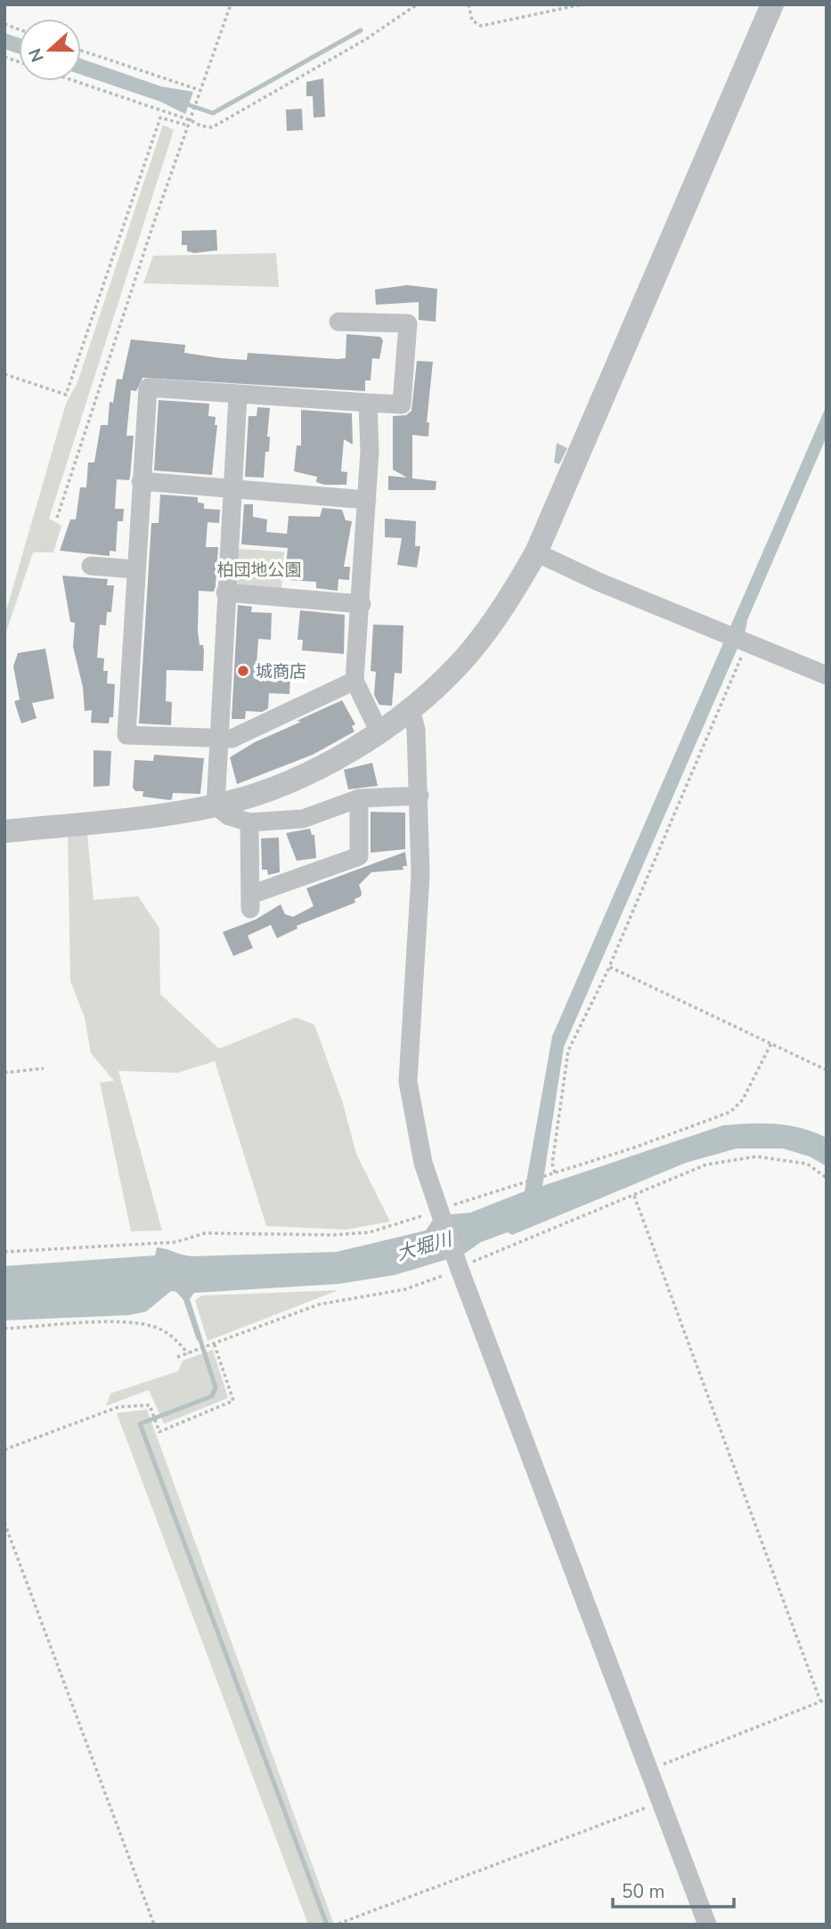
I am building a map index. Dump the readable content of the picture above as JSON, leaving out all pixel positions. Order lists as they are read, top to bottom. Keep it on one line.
{"water":["大堀川"],"parks":["柏団地公園"],"places":["城商店"],"scale_bar":"50 m","north":"left"}
